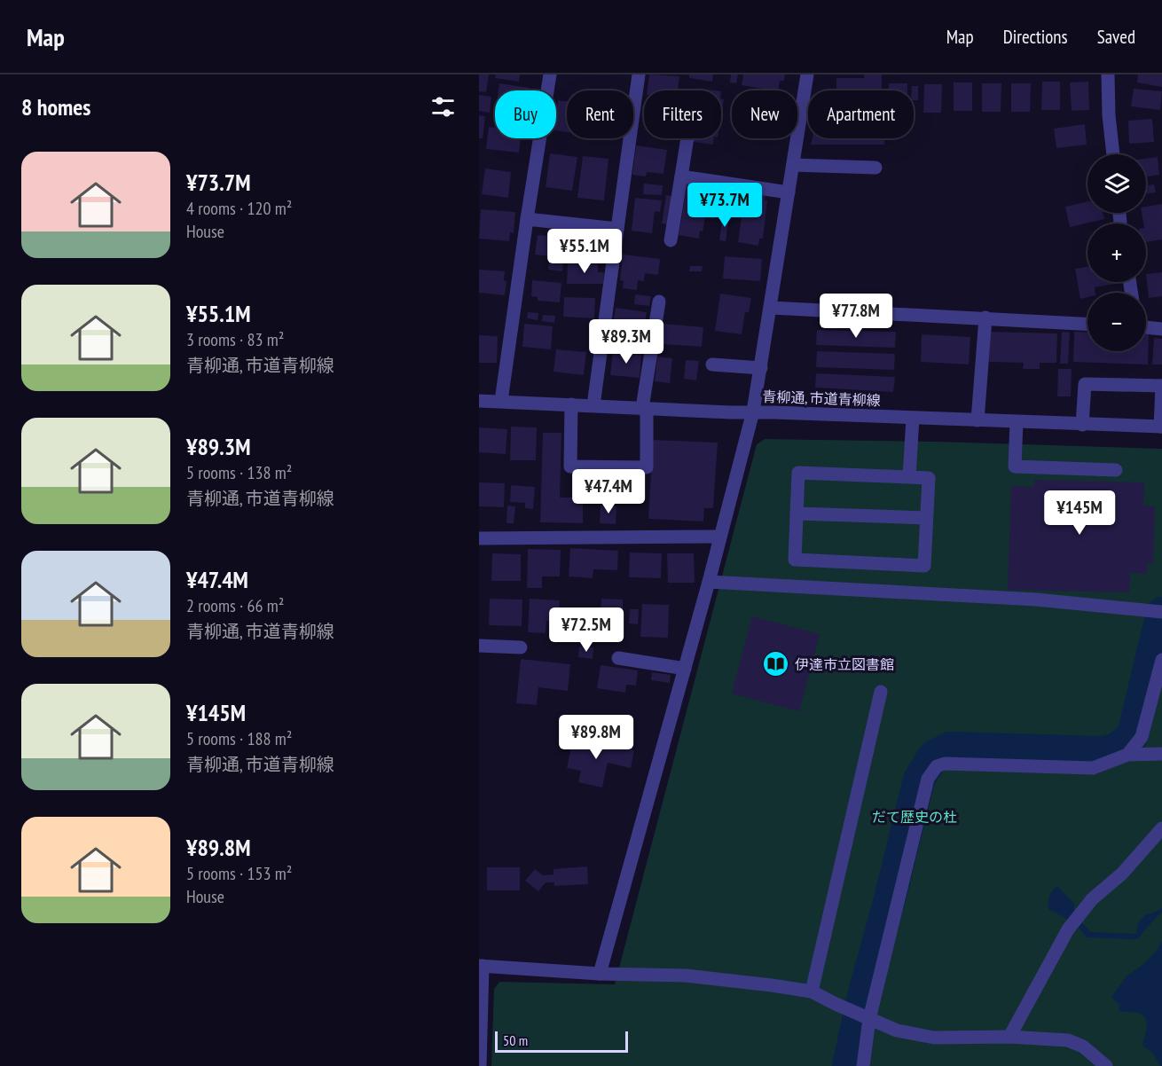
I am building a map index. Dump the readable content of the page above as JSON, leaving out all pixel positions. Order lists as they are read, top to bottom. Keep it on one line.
{"streets":{"street":["青柳通, 市道青柳線"]},"parks":["だて歴史の杜"],"places":{"library":["伊達市立図書館"]},"scale_bar":"50 m","page":{"header":"Map","nav":["Map","Directions","Saved"],"heading":"8 homes","chip":["Buy","Rent","Filters","New","Apartment"],"list":[{"name":"¥73.7M","note":"4 rooms · 120 m² · House"},{"name":"¥55.1M","note":"3 rooms · 83 m² · 青柳通, 市道青柳線"},{"name":"¥89.3M","note":"5 rooms · 138 m² · 青柳通, 市道青柳線"},{"name":"¥47.4M","note":"2 rooms · 66 m² · 青柳通, 市道青柳線"},{"name":"¥145M","note":"5 rooms · 188 m² · 青柳通, 市道青柳線"},{"name":"¥89.8M","note":"5 rooms · 153 m² · House"}],"map_buttons":["+","−"],"price":["¥73.7M","¥55.1M","¥77.8M","¥89.3M","¥47.4M","¥145M","¥72.5M","¥89.8M"],"scale":"50 m"}}
